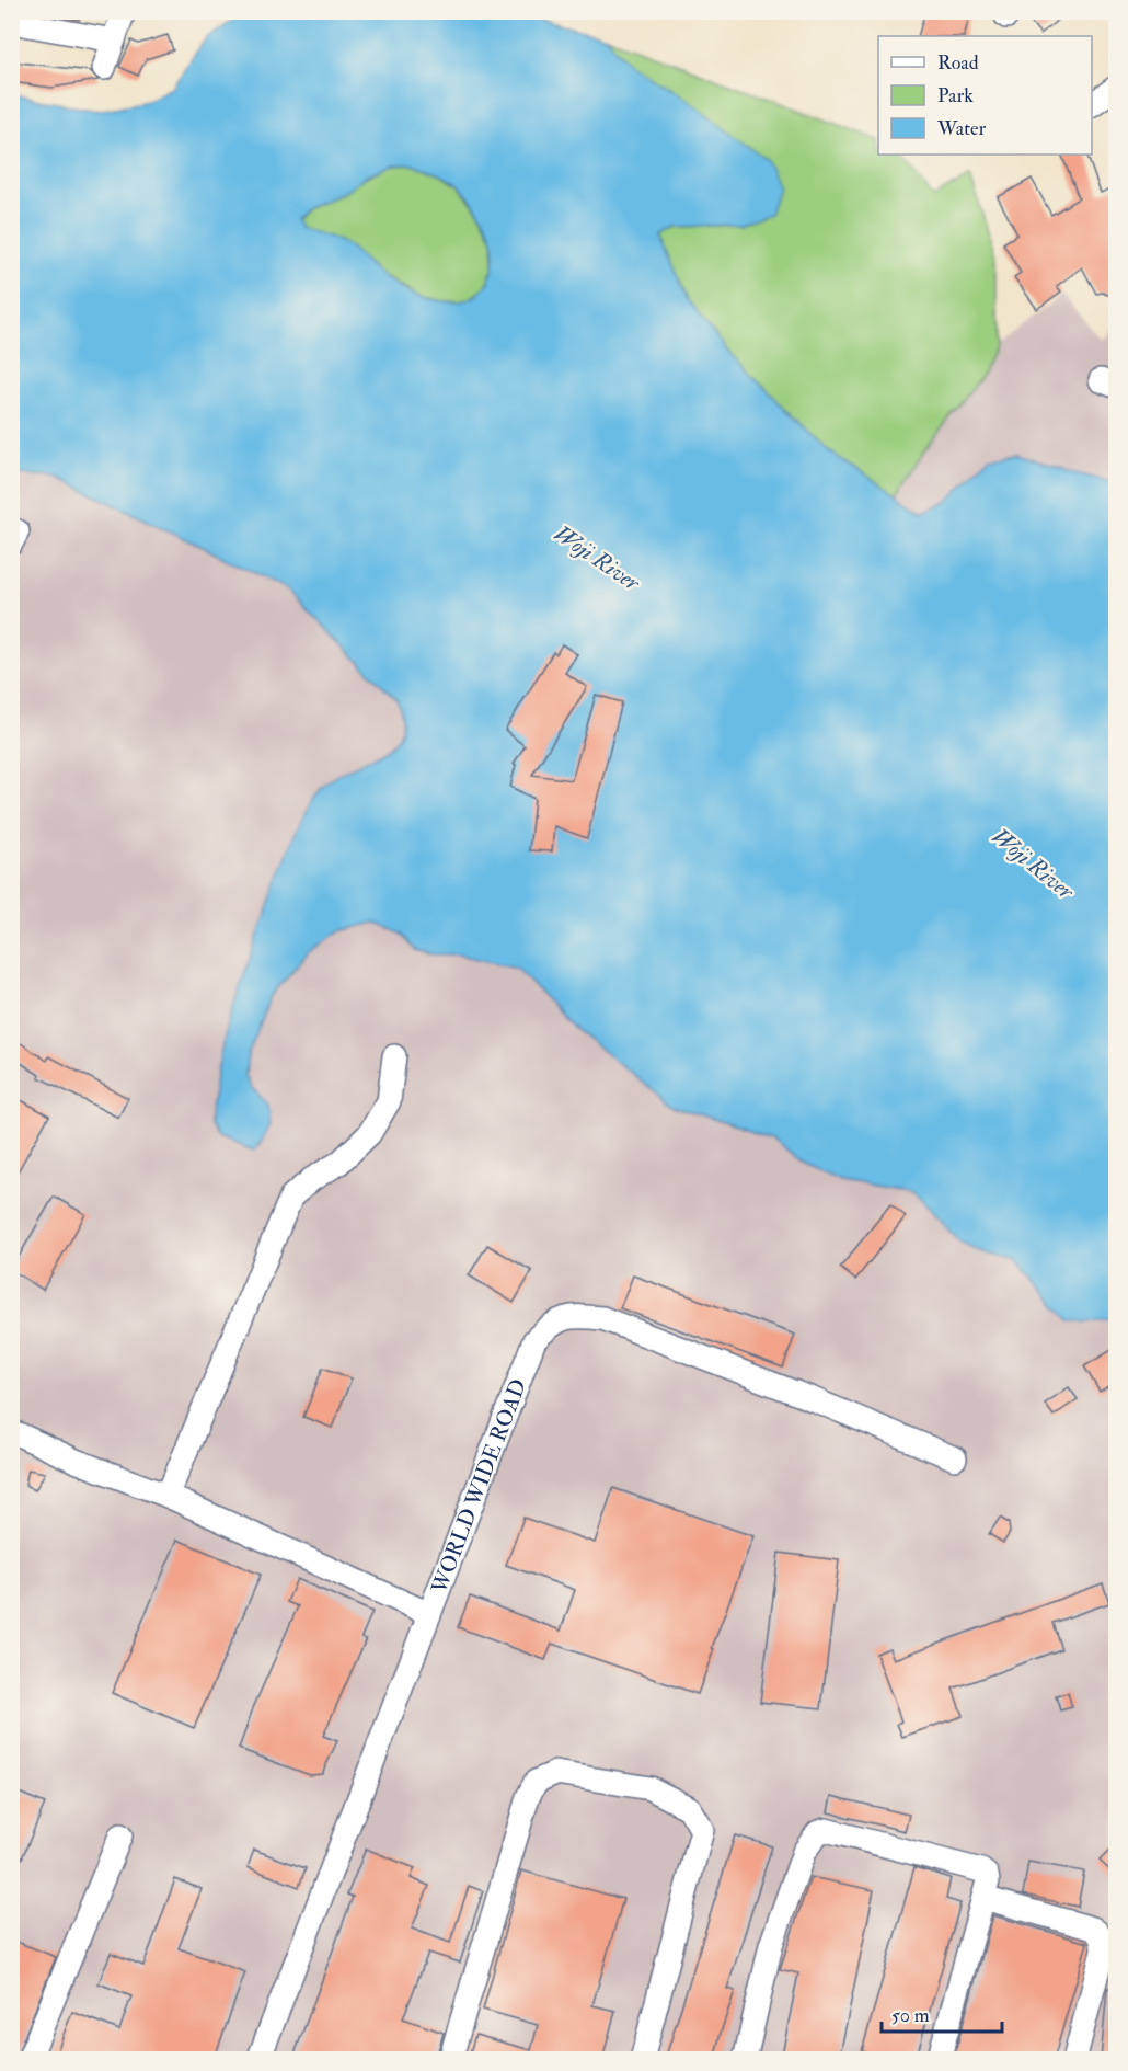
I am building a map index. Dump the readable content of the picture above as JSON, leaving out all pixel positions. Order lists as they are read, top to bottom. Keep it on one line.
{"streets":{"street":["WORLD WIDE ROAD"]},"water":["Woji River"],"legend":["Road","Park","Water"],"scale_bar":"50 m"}
